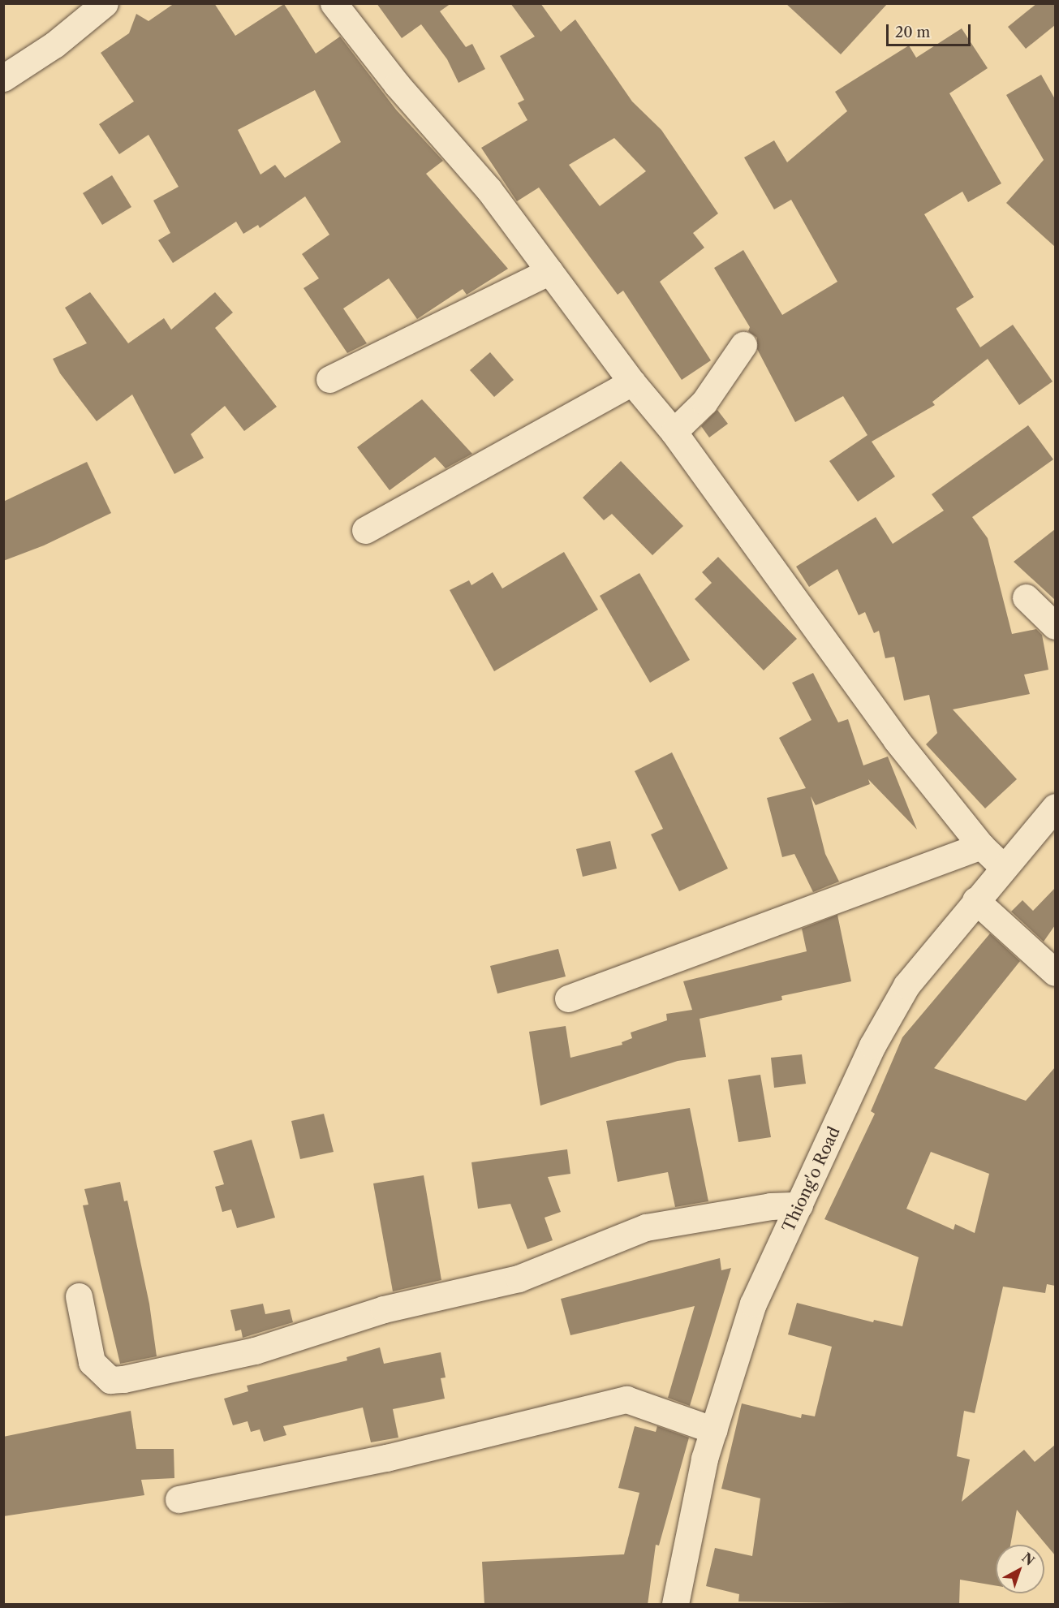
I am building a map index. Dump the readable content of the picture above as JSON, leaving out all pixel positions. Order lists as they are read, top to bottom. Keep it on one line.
{"streets":{"street":["Thiong'o Road"]},"scale_bar":"20 m","north":"top right"}
